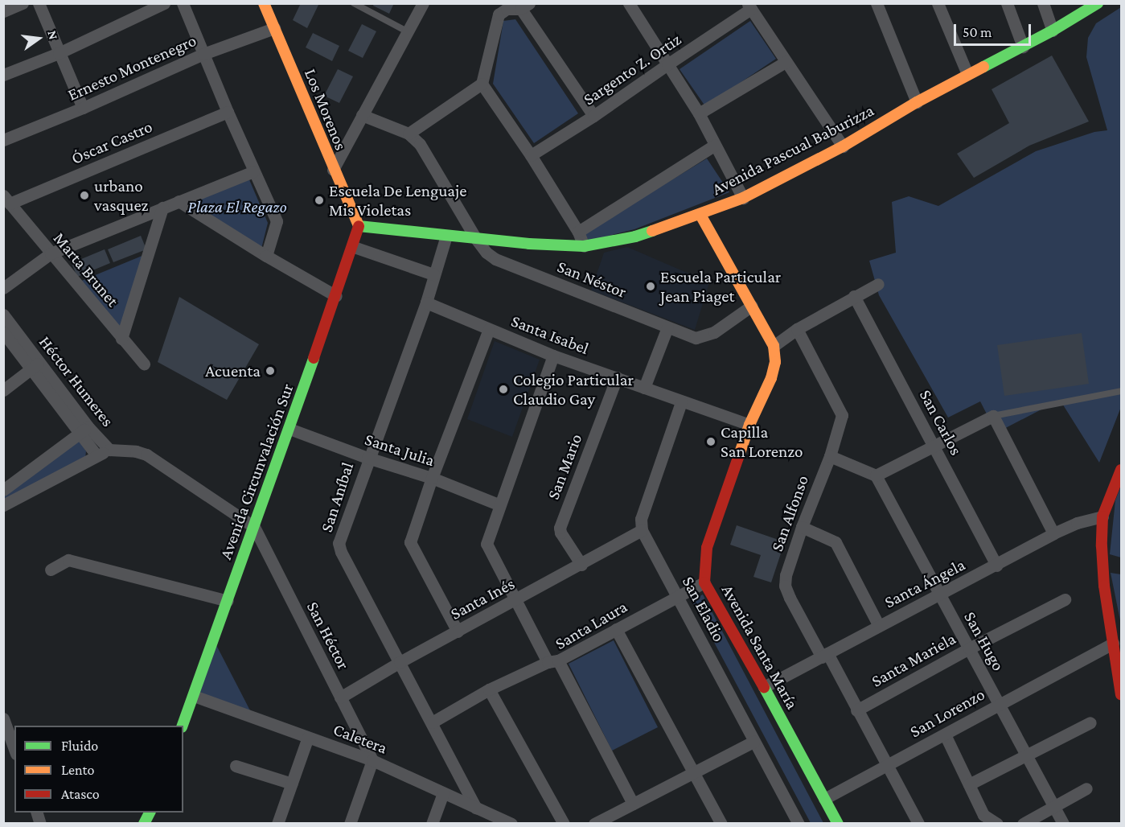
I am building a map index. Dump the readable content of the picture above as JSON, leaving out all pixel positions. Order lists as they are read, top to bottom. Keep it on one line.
{"streets":{"main road":["Los Morenos","Avenida Pascual Baburizza","Avenida Circunvalación Sur","Avenida Santa María"],"street":["Ernesto Montenegro","Sargento Z. Ortiz","Óscar Castro","Marta Brunet","San Néstor","Santa Isabel","Héctor Humeres","San Carlos","Santa Julia","San Mario","San Aníbal","San Alfonso","Santa Ángela","Santa Inés","San Eladio","Santa Laura","San Héctor","San Hugo","Santa Mariela","San Lorenzo","Caletera"]},"crossings":[["Ernesto Montenegro","Los Morenos"],["Los Morenos","Avenida Pascual Baburizza"],["Los Morenos","Avenida Circunvalación Sur"],["Óscar Castro","Marta Brunet"],["Avenida Pascual Baburizza","San Néstor"],["Avenida Pascual Baburizza","Avenida Circunvalación Sur"],["Avenida Pascual Baburizza","San Aníbal"],["Avenida Pascual Baburizza","Avenida Santa María"],["San Néstor","Avenida Santa María"],["Santa Isabel","Santa Julia"],["Santa Isabel","San Mario"],["Santa Isabel","Santa Inés"],["Santa Isabel","Avenida Santa María"],["Héctor Humeres","Avenida Circunvalación Sur"],["Héctor Humeres","San Héctor"],["San Carlos","Santa Ángela"],["Santa Julia","Avenida Circunvalación Sur"],["Santa Julia","San Aníbal"],["San Mario","Santa Inés"],["Avenida Circunvalación Sur","San Héctor"],["Avenida Circunvalación Sur","Caletera"],["San Aníbal","Santa Inés"],["San Aníbal","Caletera"],["San Alfonso","Santa Ángela"],["San Alfonso","Santa Mariela"],["San Alfonso","San Lorenzo"],["Santa Ángela","San Hugo"],["Santa Ángela","Avenida Santa María"],["Santa Inés","San Eladio"],["Santa Inés","San Héctor"],["San Eladio","Santa Laura"],["Santa Laura","Avenida Santa María"],["San Héctor","Caletera"],["San Hugo","Santa Mariela"],["San Hugo","San Lorenzo"],["Avenida Santa María","San Lorenzo"]],"parks":["Plaza El Regazo"],"places":["urbano vasquez","Escuela De Lenguaje Mis Violetas","Escuela Particular Jean Piaget","Acuenta","Colegio Particular Claudio Gay","Capilla San Lorenzo"],"legend":["Fluido","Lento","Atasco"],"scale_bar":"50 m","north":"right"}
